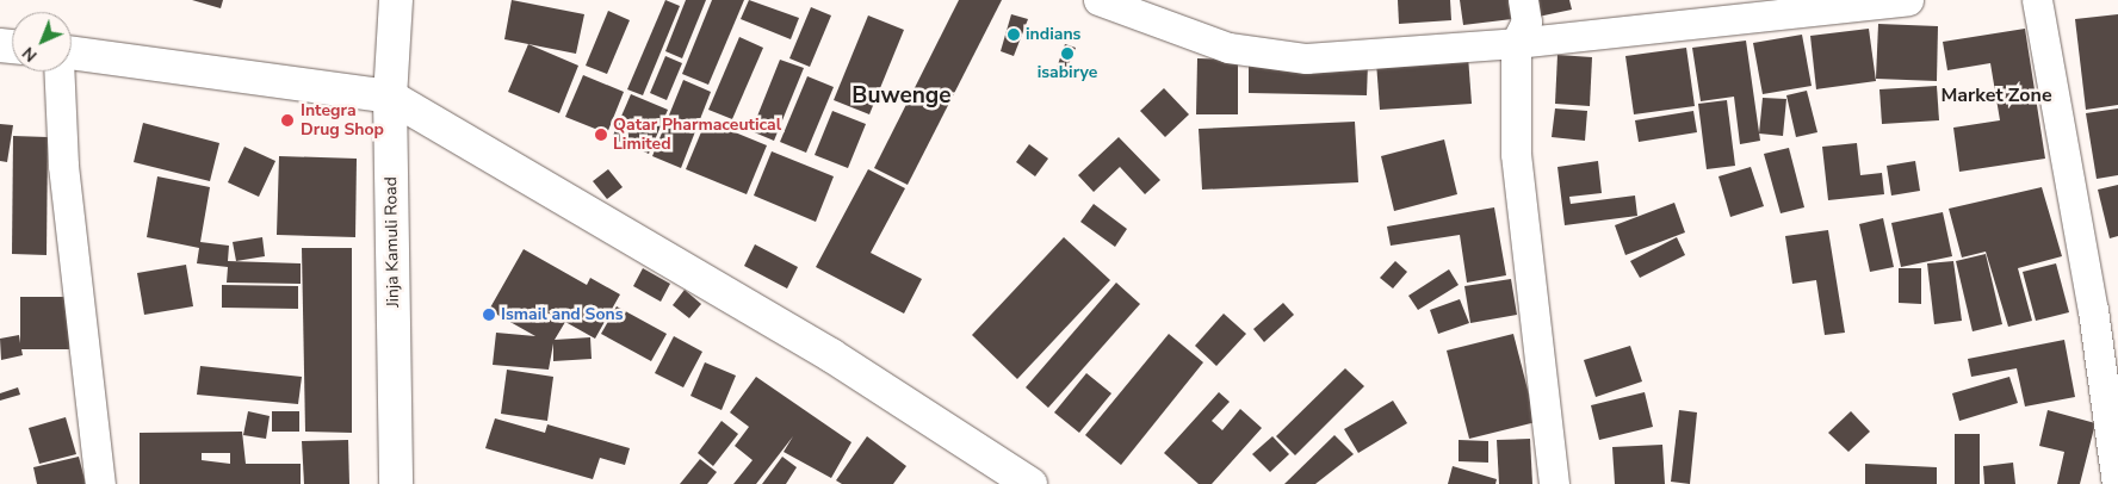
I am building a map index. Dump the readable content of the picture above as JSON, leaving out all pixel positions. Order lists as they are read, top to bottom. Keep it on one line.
{"streets":{"main road":["Jinja Kamuli Road"]},"districts":["Market Zone","Buwenge"],"places":["indians","isabirye","Integra Drug Shop","Qatar Pharmaceutical Limited","Ismail and Sons"],"north":"bottom left"}
